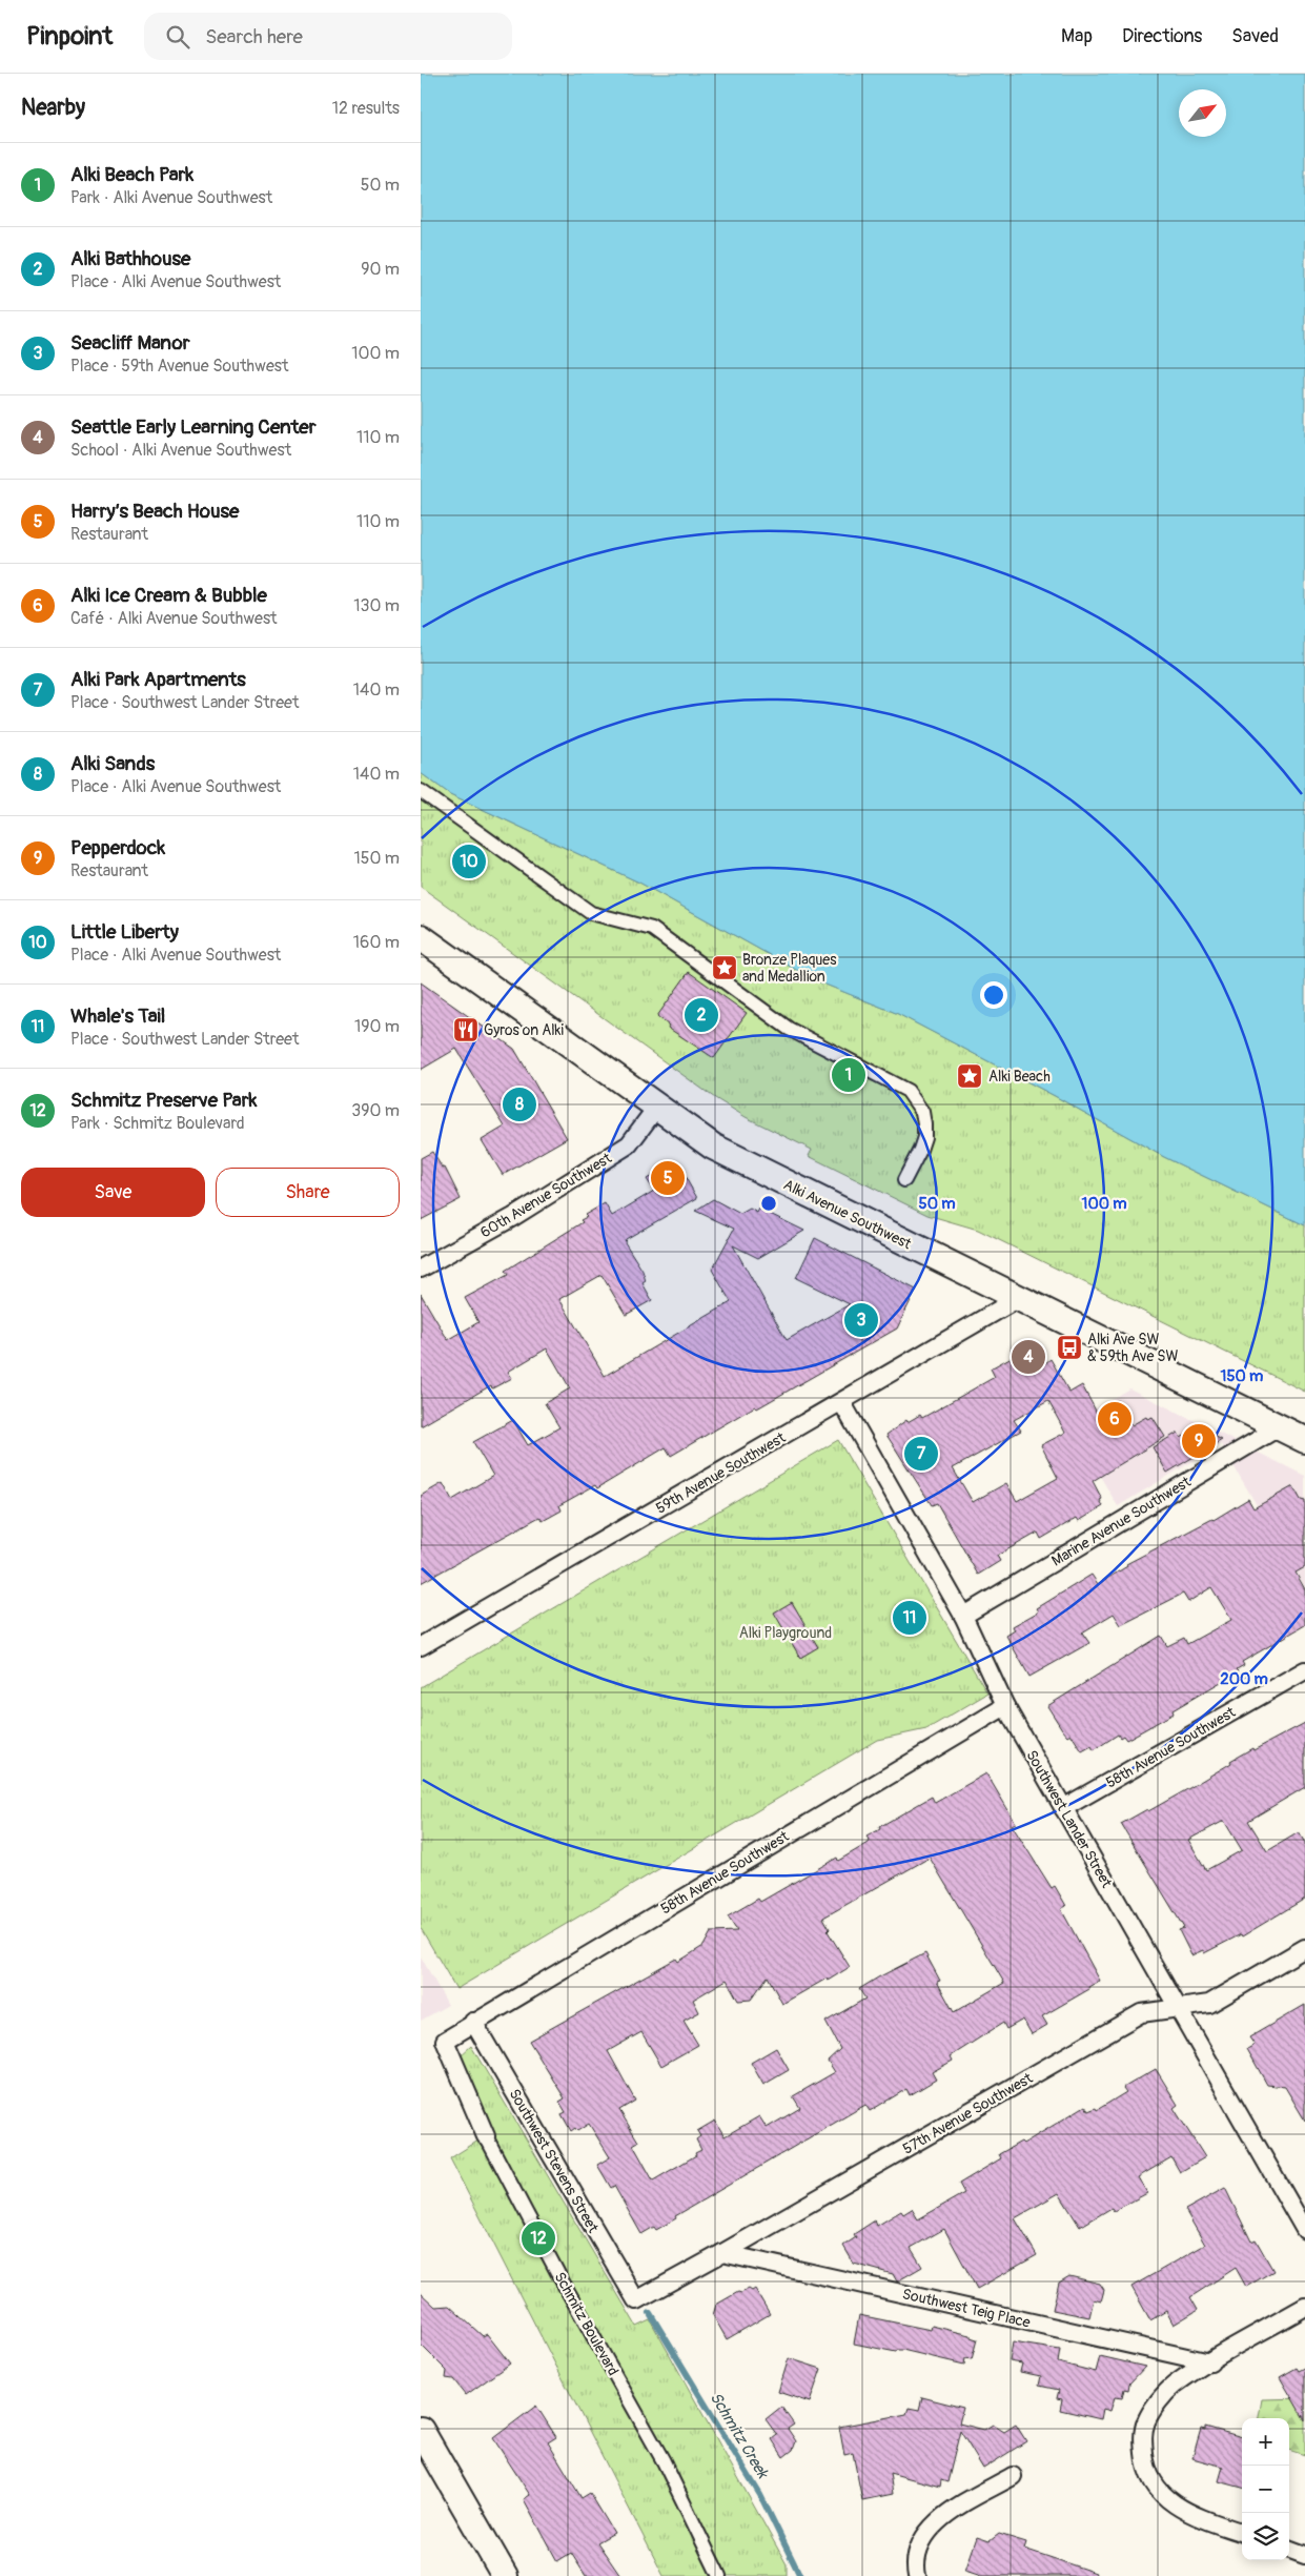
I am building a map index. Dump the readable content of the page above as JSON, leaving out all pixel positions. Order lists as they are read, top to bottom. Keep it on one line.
{"streets":{"main road":["Alki Avenue Southwest"],"street":["60th Avenue Southwest","59th Avenue Southwest","Marine Avenue Southwest","58th Avenue Southwest","Southwest Lander Street","57th Avenue Southwest","Southwest Stevens Street","Southwest Teig Place","Schmitz Boulevard"]},"crossings":[["60th Avenue Southwest","Alki Avenue Southwest"],["Alki Avenue Southwest","59th Avenue Southwest"],["Alki Avenue Southwest","Marine Avenue Southwest"],["59th Avenue Southwest","Southwest Lander Street"],["Marine Avenue Southwest","Southwest Lander Street"],["58th Avenue Southwest","Southwest Lander Street"],["58th Avenue Southwest","Southwest Stevens Street"],["58th Avenue Southwest","Schmitz Boulevard"],["Southwest Lander Street","57th Avenue Southwest"],["57th Avenue Southwest","Southwest Stevens Street"],["57th Avenue Southwest","Southwest Teig Place"]],"water":["Schmitz Creek"],"parks":["Alki Playground"],"places":{"place":["Bronze Plaques and Medallion","Alki Beach"],"restaurant":["Gyros on Alki"],"bus stop":["Alki Ave SW & 59th Ave SW"]},"north":"top right","page":{"header":"Pinpoint","search":"Search here","nav":["Map","Directions","Saved"],"heading":["Nearby","12 results"],"list":[{"mark":"1","name":"Alki Beach Park","note":"Park · Alki Avenue Southwest","value":"50 m"},{"mark":"2","name":"Alki Bathhouse","note":"Place · Alki Avenue Southwest","value":"90 m"},{"mark":"3","name":"Seacliff Manor","note":"Place · 59th Avenue Southwest","value":"100 m"},{"mark":"4","name":"Seattle Early Learning Center","note":"School · Alki Avenue Southwest","value":"110 m"},{"mark":"5","name":"Harry’s Beach House","note":"Restaurant","value":"110 m"},{"mark":"6","name":"Alki Ice Cream & Bubble","note":"Café · Alki Avenue Southwest","value":"130 m"},{"mark":"7","name":"Alki Park Apartments","note":"Place · Southwest Lander Street","value":"140 m"},{"mark":"8","name":"Alki Sands","note":"Place · Alki Avenue Southwest","value":"140 m"},{"mark":"9","name":"Pepperdock","note":"Restaurant","value":"150 m"},{"mark":"10","name":"Little Liberty","note":"Place · Alki Avenue Southwest","value":"160 m"},{"mark":"11","name":"Whale's Tail","note":"Place · Southwest Lander Street","value":"190 m"},{"mark":"12","name":"Schmitz Preserve Park","note":"Park · Schmitz Boulevard","value":"390 m"}],"pins":["10","2","1","8","5","3","4","6","9","7","11","12"],"buttons":["Save","Share"],"map_buttons":["+","−"]},"rings":["50 m","100 m","150 m","200 m"]}
